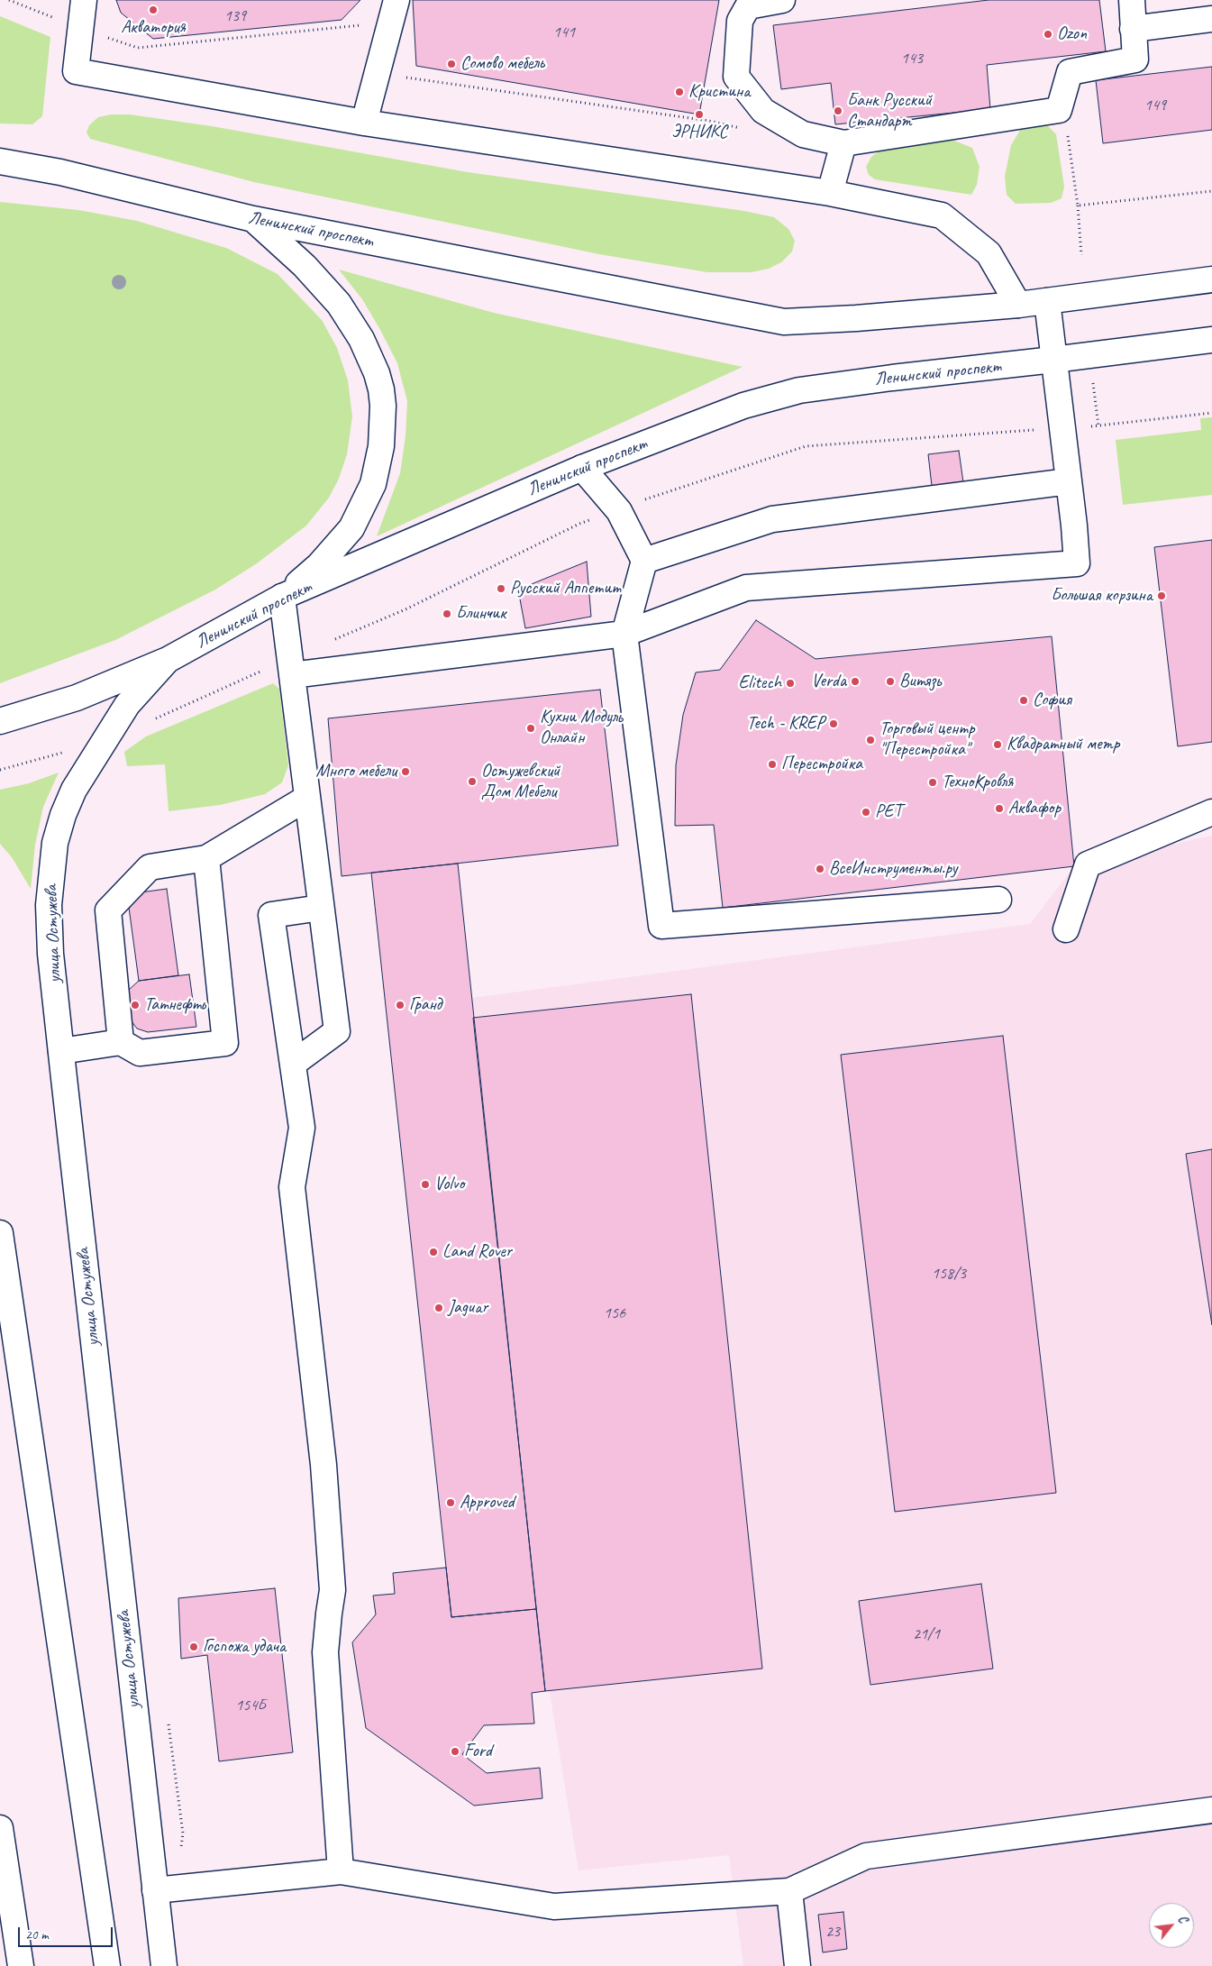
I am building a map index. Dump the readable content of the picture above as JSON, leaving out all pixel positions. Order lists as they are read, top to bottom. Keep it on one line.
{"streets":{"main road":["Ленинский проспект","улица Остужева"]},"crossings":[["Ленинский проспект","улица Остужева"]],"places":["Акватория","Ozon","Сомово мебель","Кристина","Банк Русский Стандарт","ЭРНИКС","Русский Аппетит","Большая корзина","Блинчик","Verda","Витязь","Elitech","София","Tech - KREP","Кухни Модуль Онлайн","Торговый центр \"Перестройка\"","Квадратный метр","Перестройка","Много мебели","Остужевский Дом Мебели","ТехноКровля","Аквафор","РЕТ","ВсеИнструменты.ру","Татнефть","Гранд","Volvo","Land Rover","Jaguar","Approved","Госпожа удача","Ford"],"house_numbers":["139","141","143","149","158/3","156","21/1","154Б","23"],"scale_bar":"20 m","north":"top right"}
